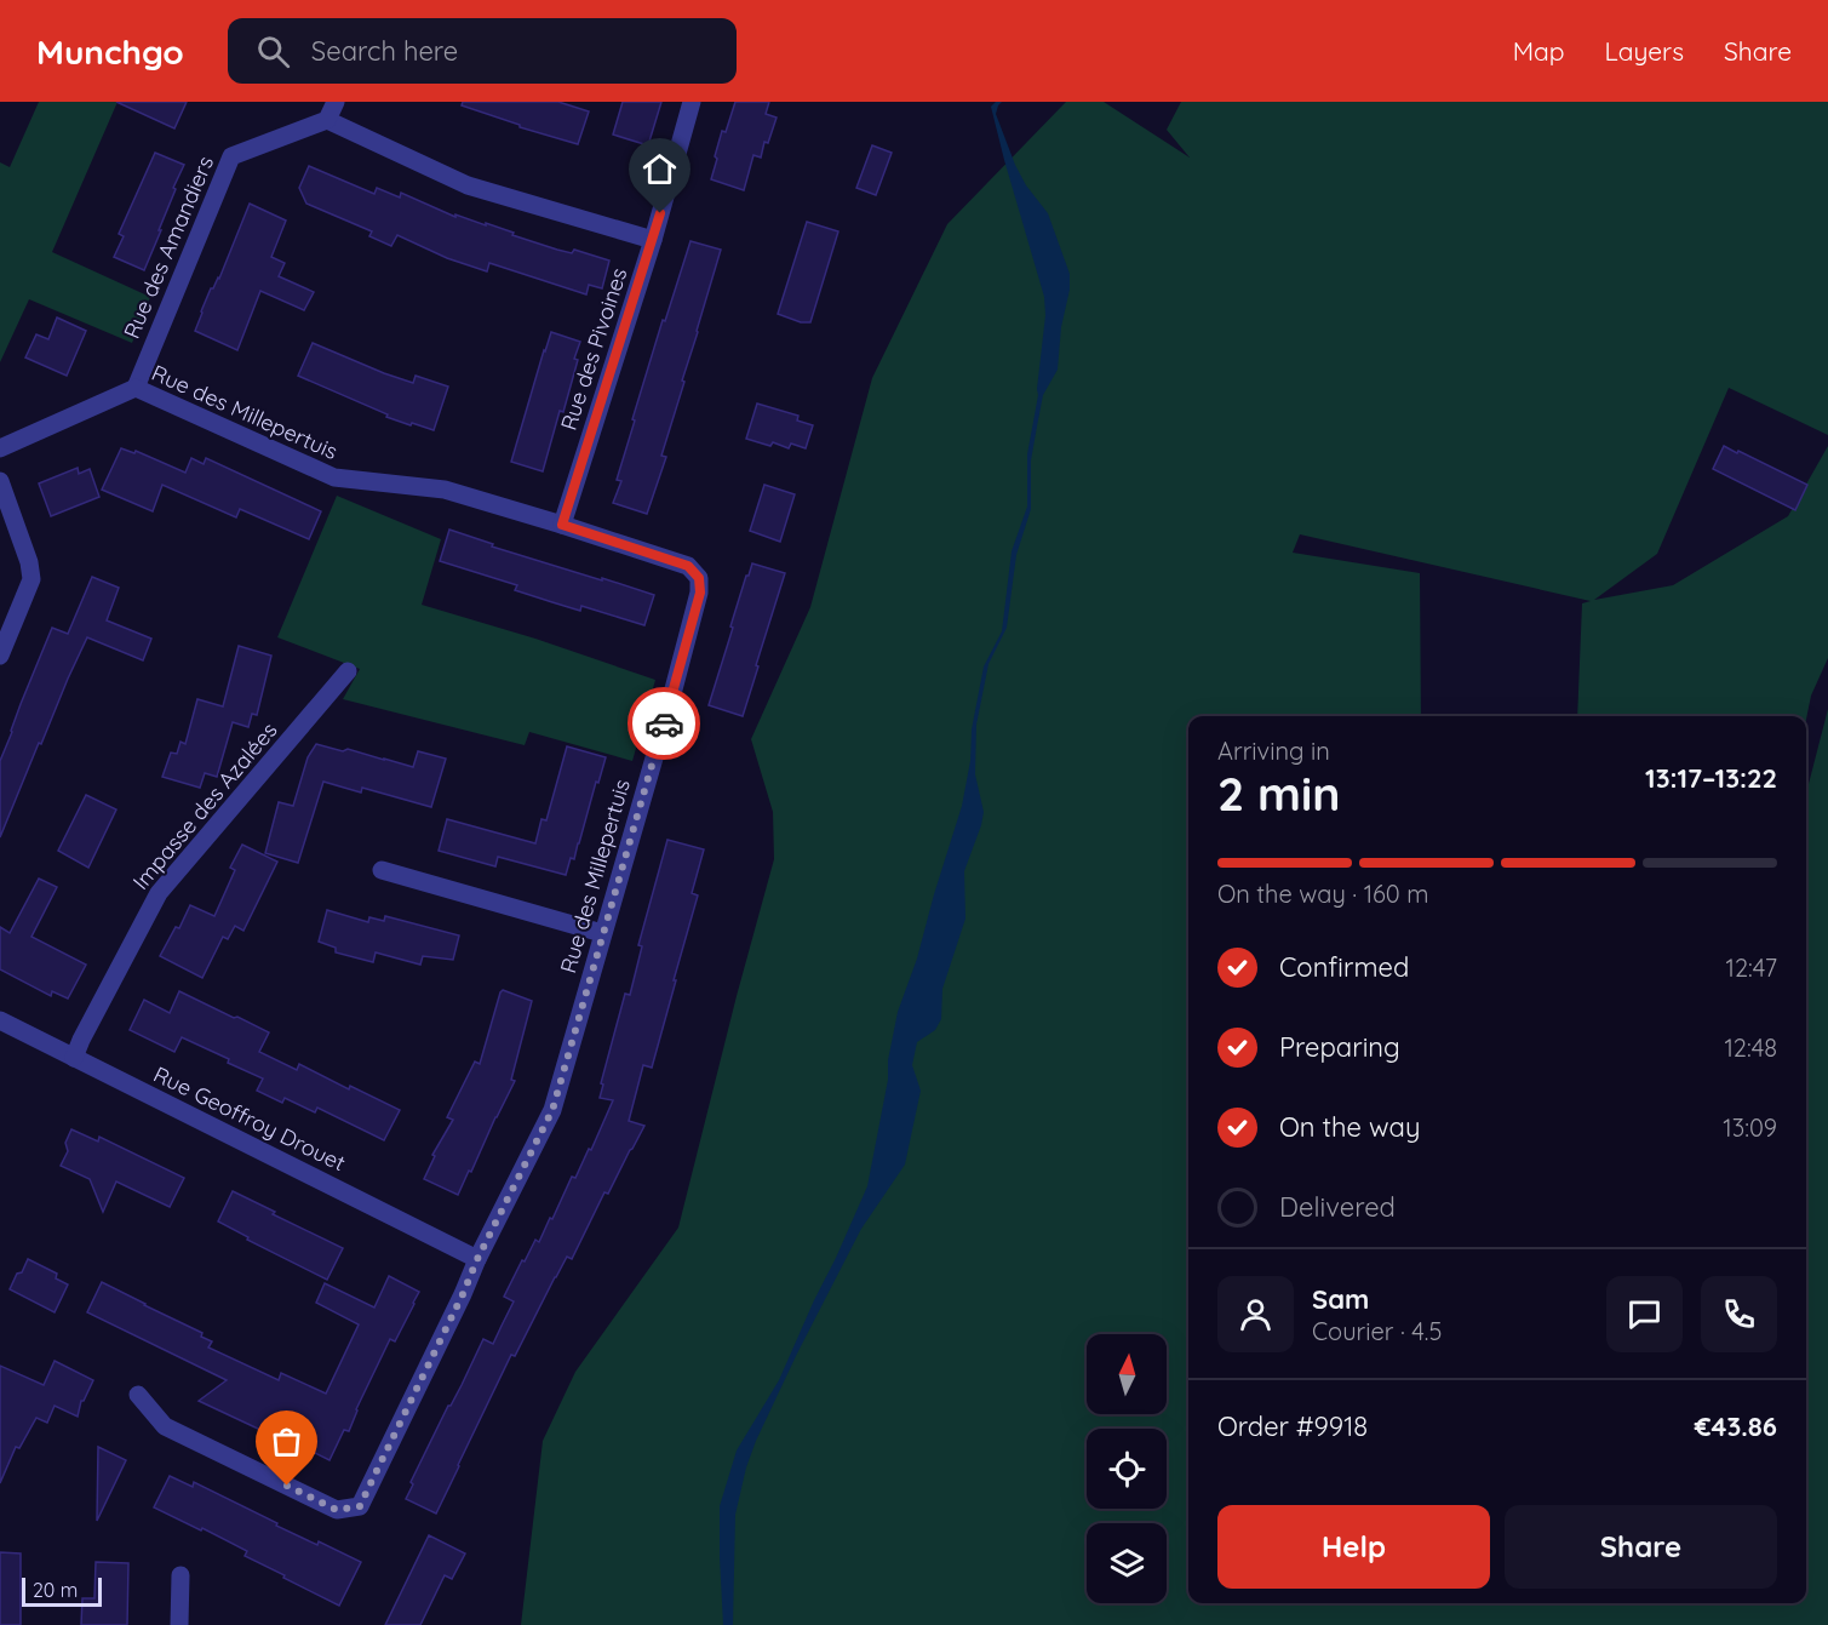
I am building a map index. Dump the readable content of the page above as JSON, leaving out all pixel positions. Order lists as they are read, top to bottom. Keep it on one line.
{"streets":{"street":["Rue des Amandiers","Rue des Pivoines","Rue des Millepertuis","Impasse des Azalées","Rue Geoffroy Drouet"]},"crossings":[["Rue des Amandiers","Rue des Millepertuis"],["Rue des Pivoines","Rue des Millepertuis"],["Rue des Millepertuis","Rue Geoffroy Drouet"],["Impasse des Azalées","Rue Geoffroy Drouet"]],"scale_bar":"20 m","north":"top","page":{"header":"Munchgo","search":"Search here","nav":["Map","Layers","Share"],"heading":["2 min","Arriving in","13:17–13:22"],"panel":["Sam","Courier · 4.5","Order #9918","€43.86"],"bar":"On the way · 160 m","list":[["Confirmed","12:47"],["Preparing","12:48"],["On the way","13:09"],"Delivered"],"buttons":["Help","Share"],"scale":"20 m"}}
